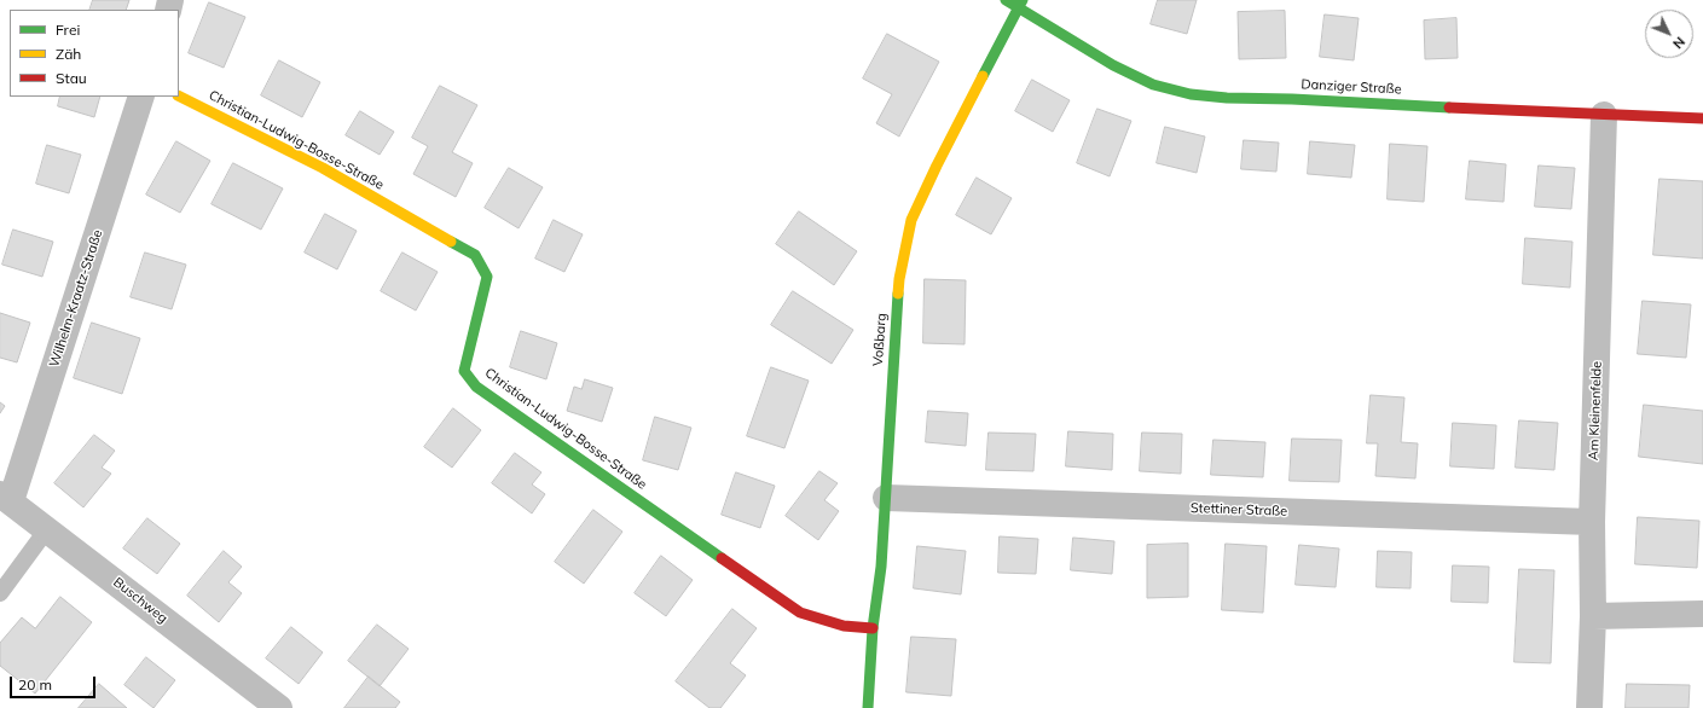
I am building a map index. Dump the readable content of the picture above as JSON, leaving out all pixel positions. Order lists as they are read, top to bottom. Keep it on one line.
{"streets":{"street":["Danziger Straße","Christian-Ludwig-Bosse-Straße","Wilhelm-Kraatz-Straße","Voßbarg","Am Kleinenfelde","Stettiner Straße","Buschweg"]},"crossings":[["Danziger Straße","Voßbarg"],["Danziger Straße","Am Kleinenfelde"],["Christian-Ludwig-Bosse-Straße","Voßbarg"],["Wilhelm-Kraatz-Straße","Buschweg"],["Voßbarg","Stettiner Straße"],["Am Kleinenfelde","Stettiner Straße"]],"legend":["Frei","Zäh","Stau"],"scale_bar":"20 m","north":"bottom right"}
